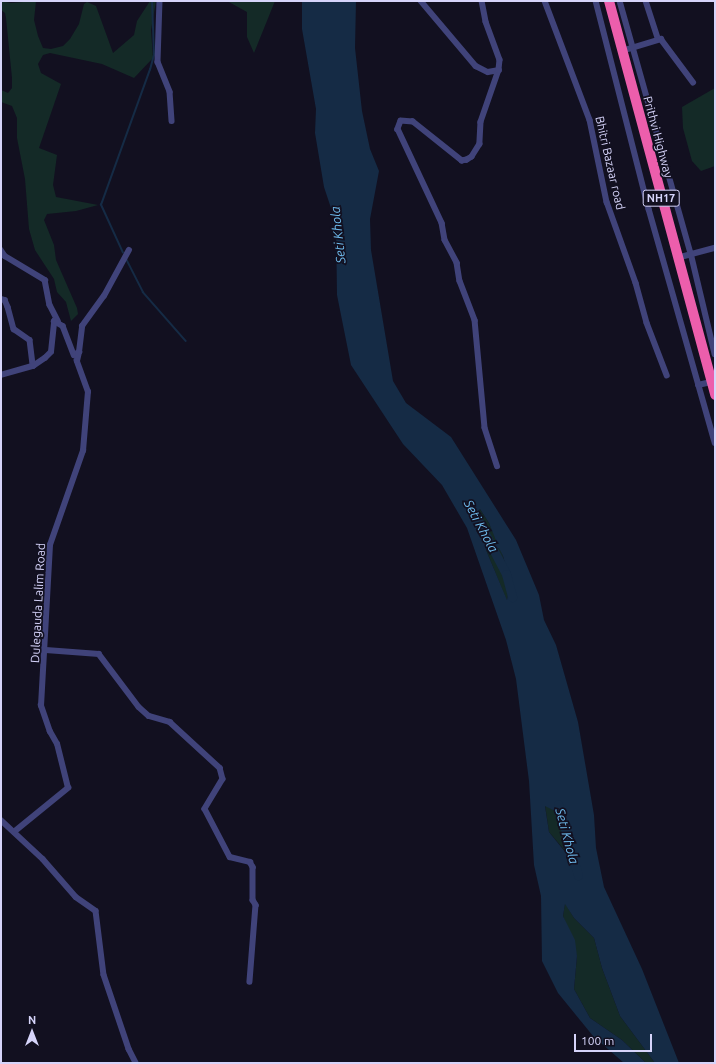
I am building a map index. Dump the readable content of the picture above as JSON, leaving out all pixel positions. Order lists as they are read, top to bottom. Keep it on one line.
{"streets":{"highway":["Prithvi Highway","NH17"],"street":["Bhitri Bazaar road","Dulegauda Lalim Road"]},"water":["Seti Khola"],"scale_bar":"100 m","north":"top"}
